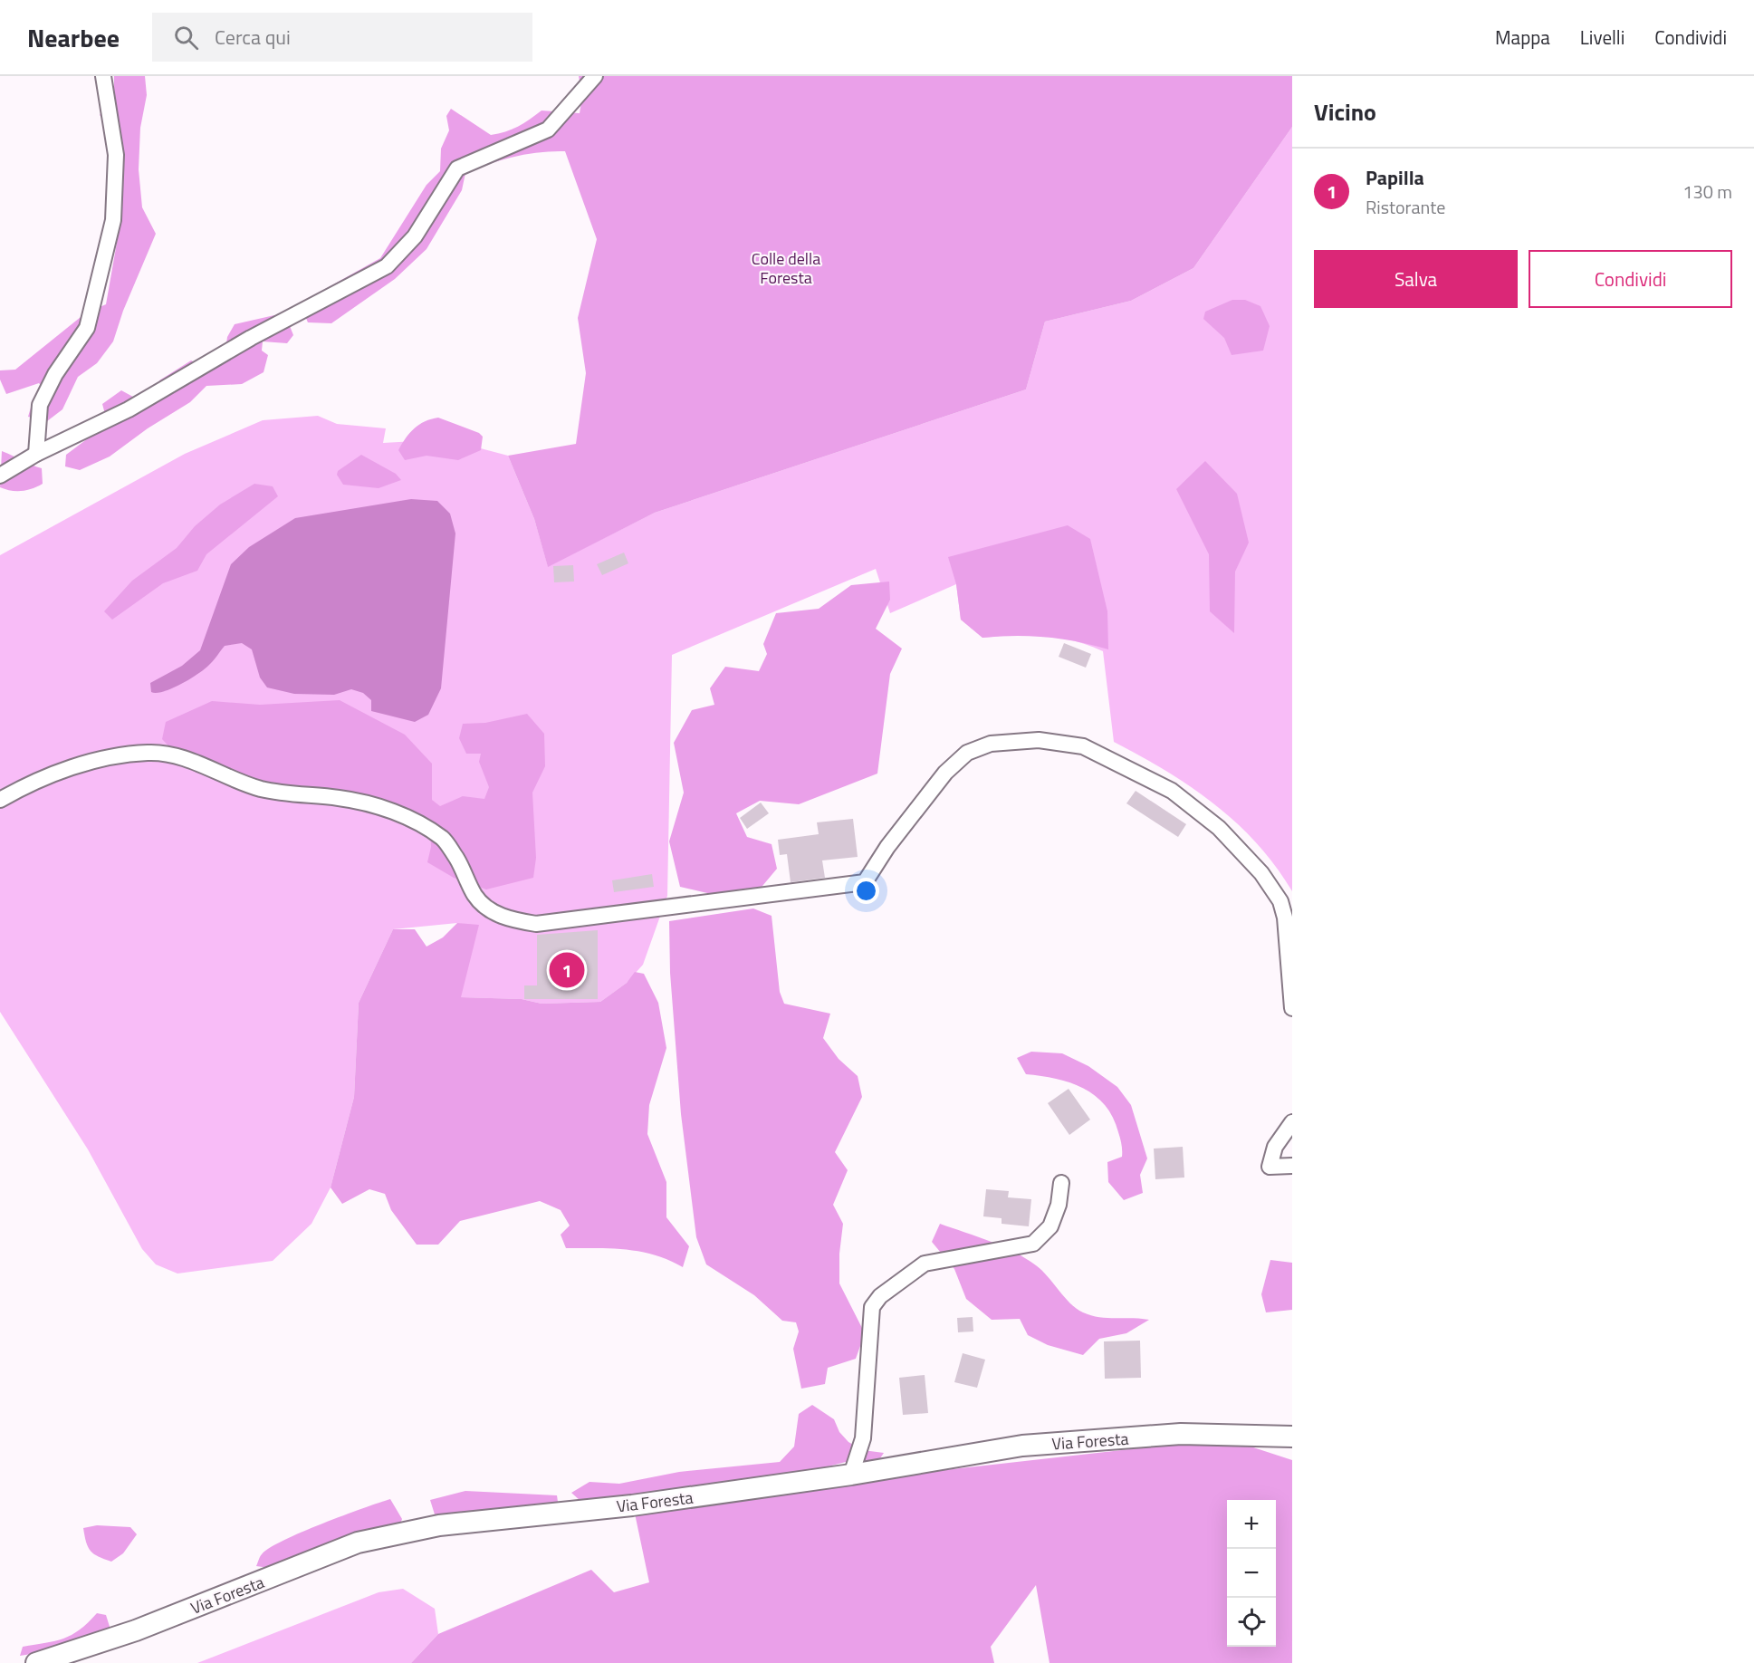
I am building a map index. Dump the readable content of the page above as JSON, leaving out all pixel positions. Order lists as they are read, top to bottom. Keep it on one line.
{"streets":{"main road":["Via Foresta"]},"parks":["Colle della Foresta"],"page":{"header":"Nearbee","search":"Cerca qui","nav":["Mappa","Livelli","Condividi"],"heading":"Vicino","list":[{"mark":"1","name":"Papilla","note":"Ristorante","value":"130 m"}],"buttons":["Salva","Condividi"],"pins":"1","map_buttons":["+","−"]}}
